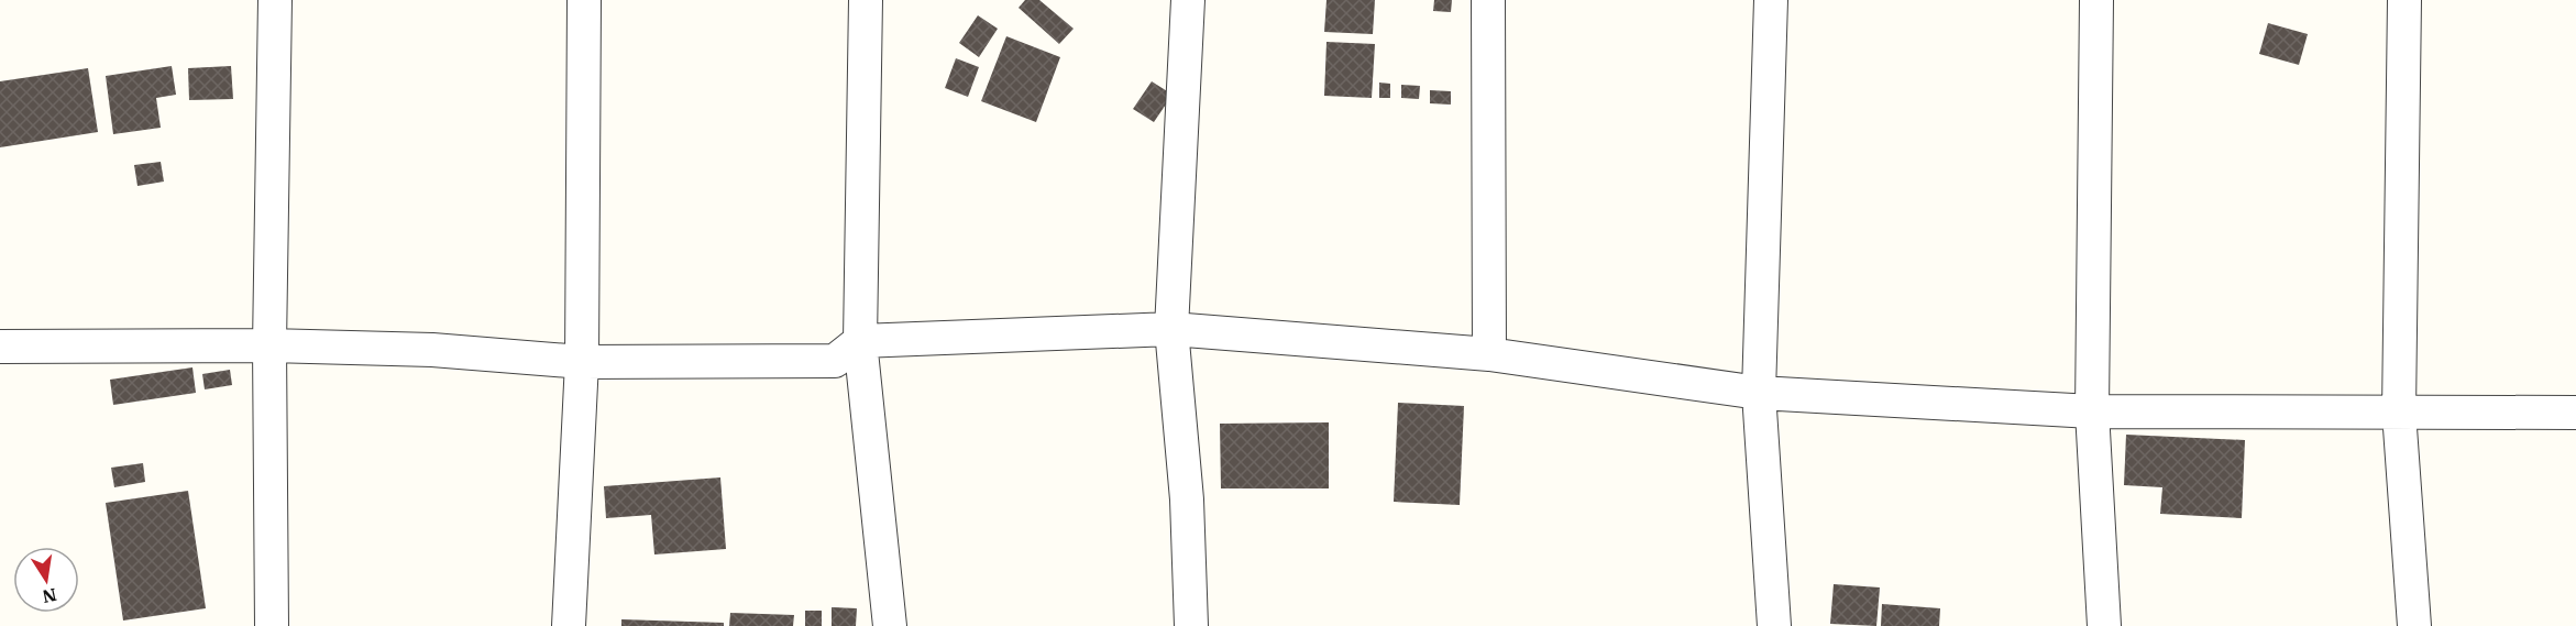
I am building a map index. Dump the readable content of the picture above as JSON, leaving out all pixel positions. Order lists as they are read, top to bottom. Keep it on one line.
{"north":"bottom"}
